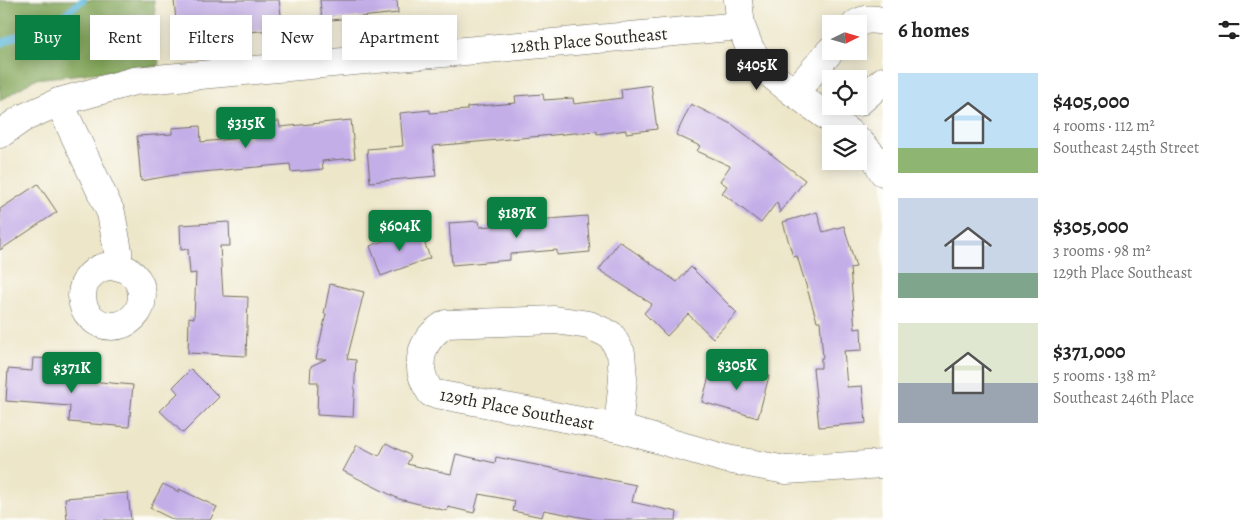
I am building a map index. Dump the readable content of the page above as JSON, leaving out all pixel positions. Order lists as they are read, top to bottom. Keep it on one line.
{"streets":{"street":["128th Place Southeast","129th Place Southeast"]},"north":"right","page":{"heading":"6 homes","chip":["Buy","Rent","Filters","New","Apartment"],"price":["$405K","$315K","$187K","$604K","$305K","$371K"],"list":[{"name":"$405,000","note":"4 rooms · 112 m² · Southeast 245th Street"},{"name":"$305,000","note":"3 rooms · 98 m² · 129th Place Southeast"},{"name":"$371,000","note":"5 rooms · 138 m² · Southeast 246th Place"}]}}
